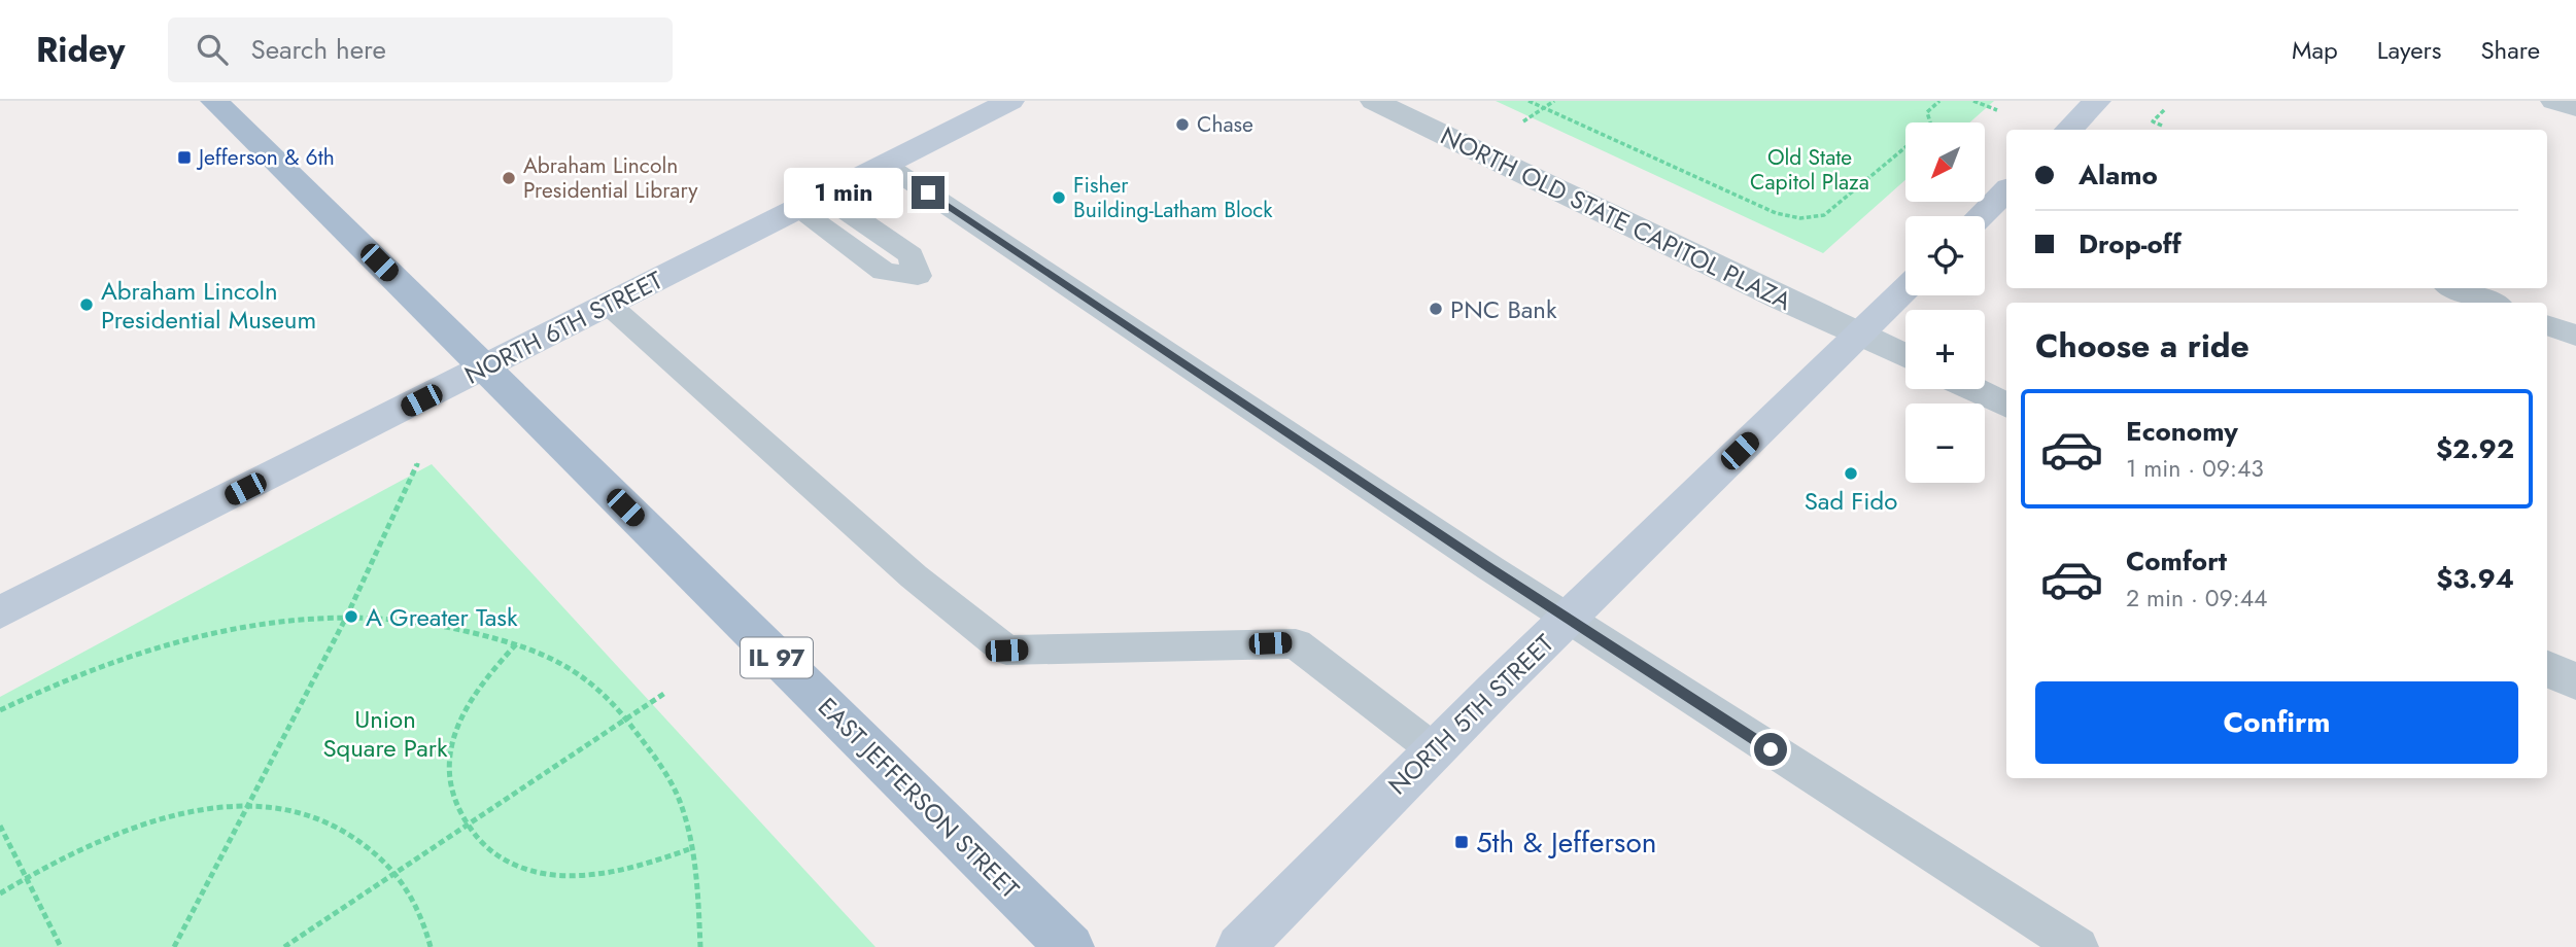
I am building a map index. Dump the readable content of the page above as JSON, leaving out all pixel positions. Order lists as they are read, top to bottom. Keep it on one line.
{"streets":{"main road":["NORTH 6TH STREET","IL 97","NORTH 5TH STREET","EAST JEFFERSON STREET"],"street":["NORTH OLD STATE CAPITOL PLAZA"]},"crossings":[["NORTH OLD STATE CAPITOL PLAZA","NORTH 5TH STREET"],["NORTH 6TH STREET","EAST JEFFERSON STREET"]],"parks":["Old State Capitol Plaza","Union Square Park"],"places":{"other":["Chase","Abraham Lincoln Presidential Library","Fisher Building-Latham Block","Abraham Lincoln Presidential Museum","PNC Bank","Sad Fido","A Greater Task"],"transit":["Jefferson & 6th","5th & Jefferson"]},"north":"bottom left","page":{"header":"Ridey","search":"Search here","nav":["Map","Layers","Share"],"map_buttons":["+","−"],"banner":["Alamo","Drop-off"],"bubble":"1 min","heading":"Choose a ride","list":[{"name":"Economy","note":"1 min · 09:43","value":"$2.92"},{"name":"Comfort","note":"2 min · 09:44","value":"$3.94"}],"buttons":"Confirm"}}
